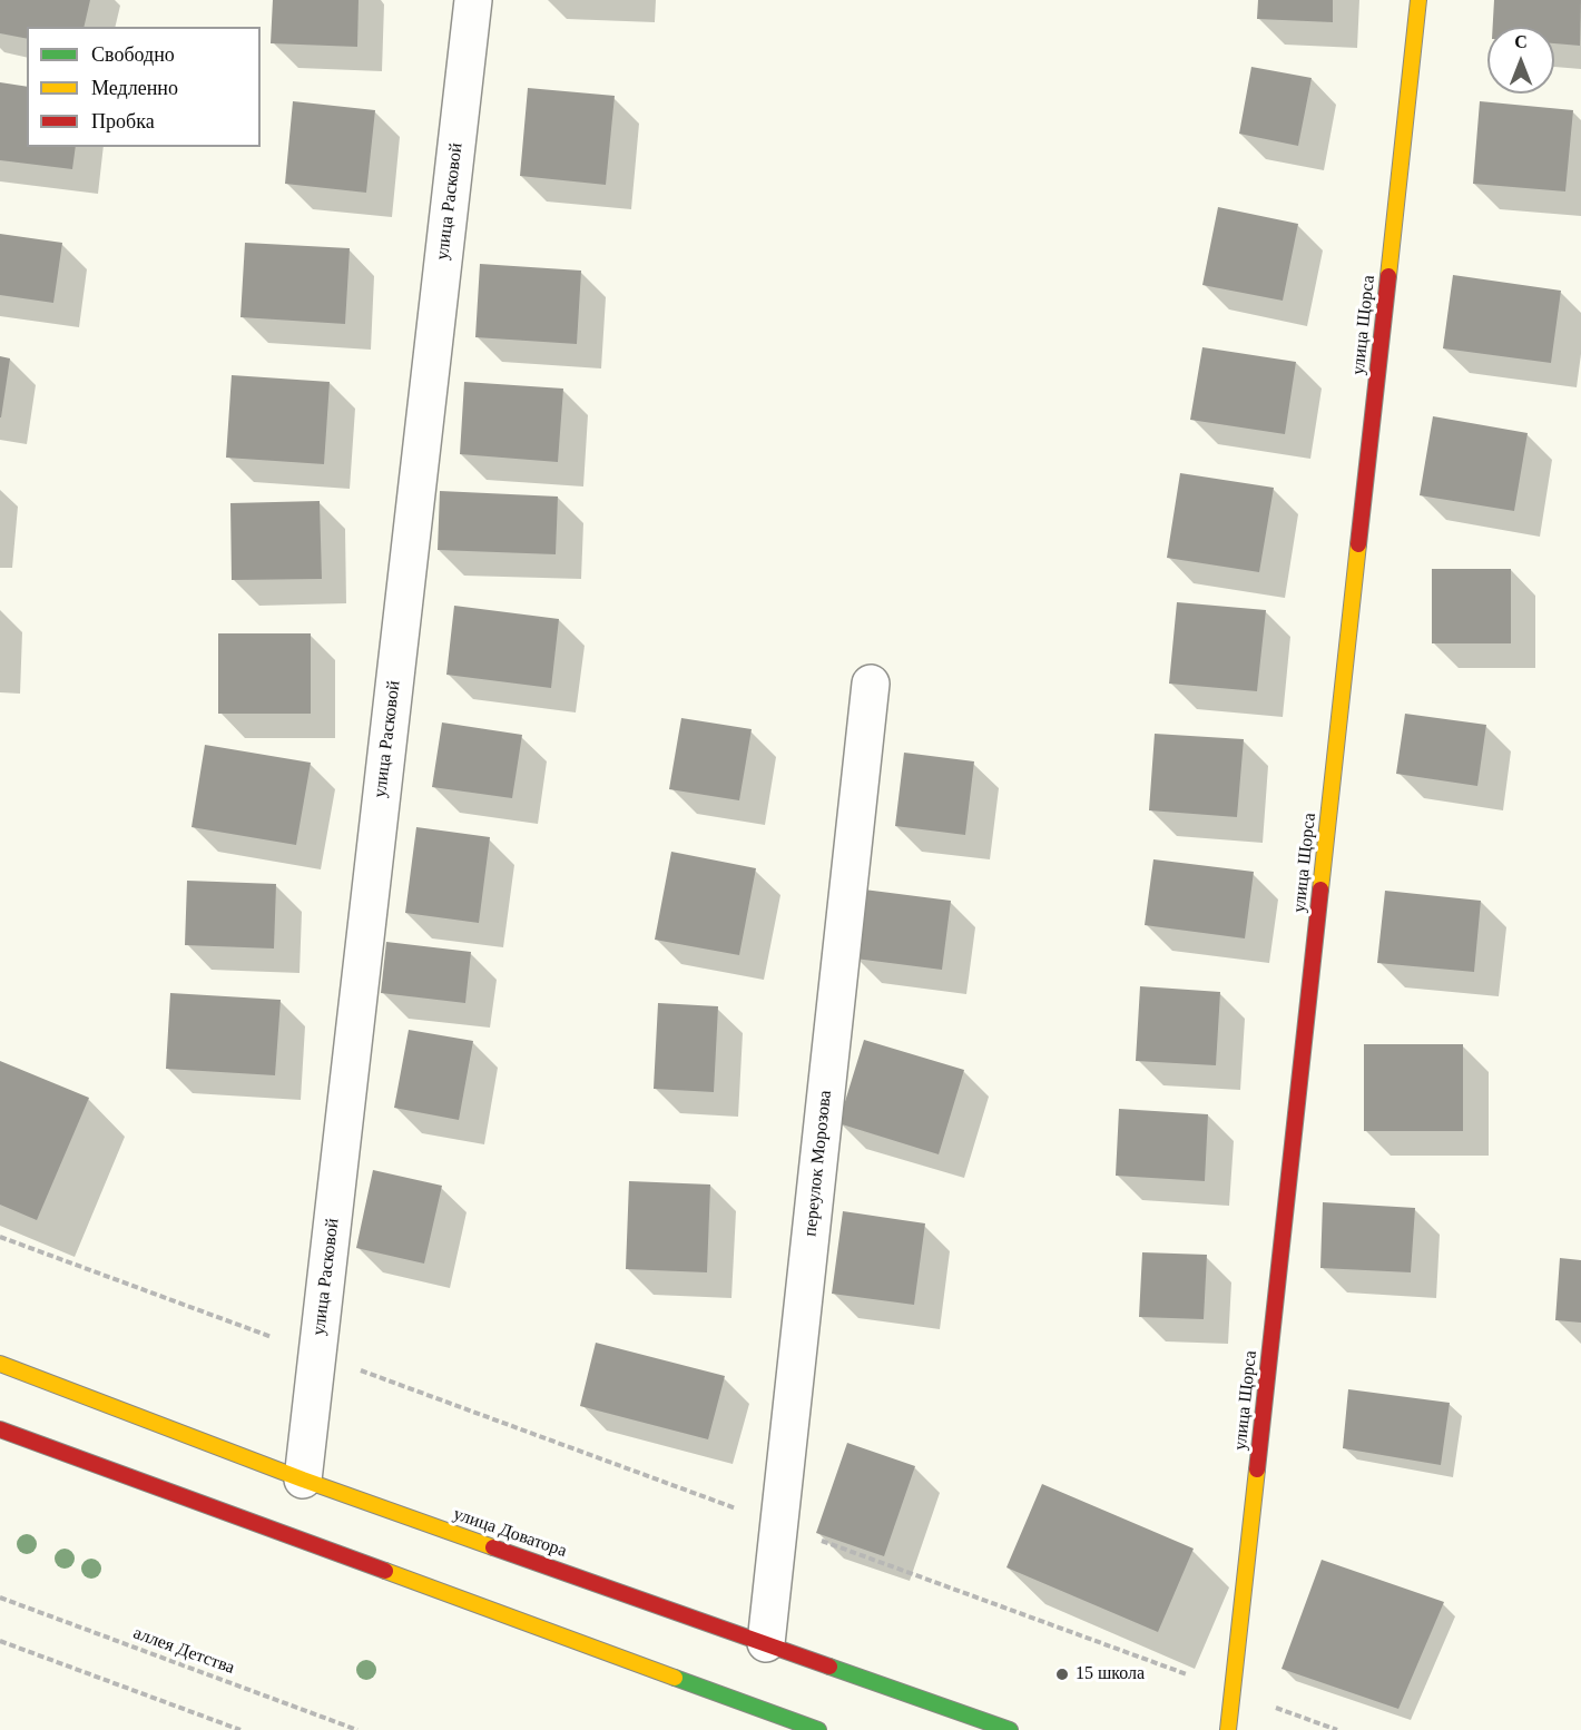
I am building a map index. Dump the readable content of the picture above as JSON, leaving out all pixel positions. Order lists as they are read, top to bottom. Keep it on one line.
{"streets":{"main road":["улица Щорса","улица Доватора"],"street":["улица Расковой","переулок Морозова"],"path":["аллея Детства"]},"crossings":[["улица Расковой","улица Доватора"],["переулок Морозова","улица Доватора"]],"places":["15 школа"],"legend":["Свободно","Медленно","Пробка"],"north":"top"}
